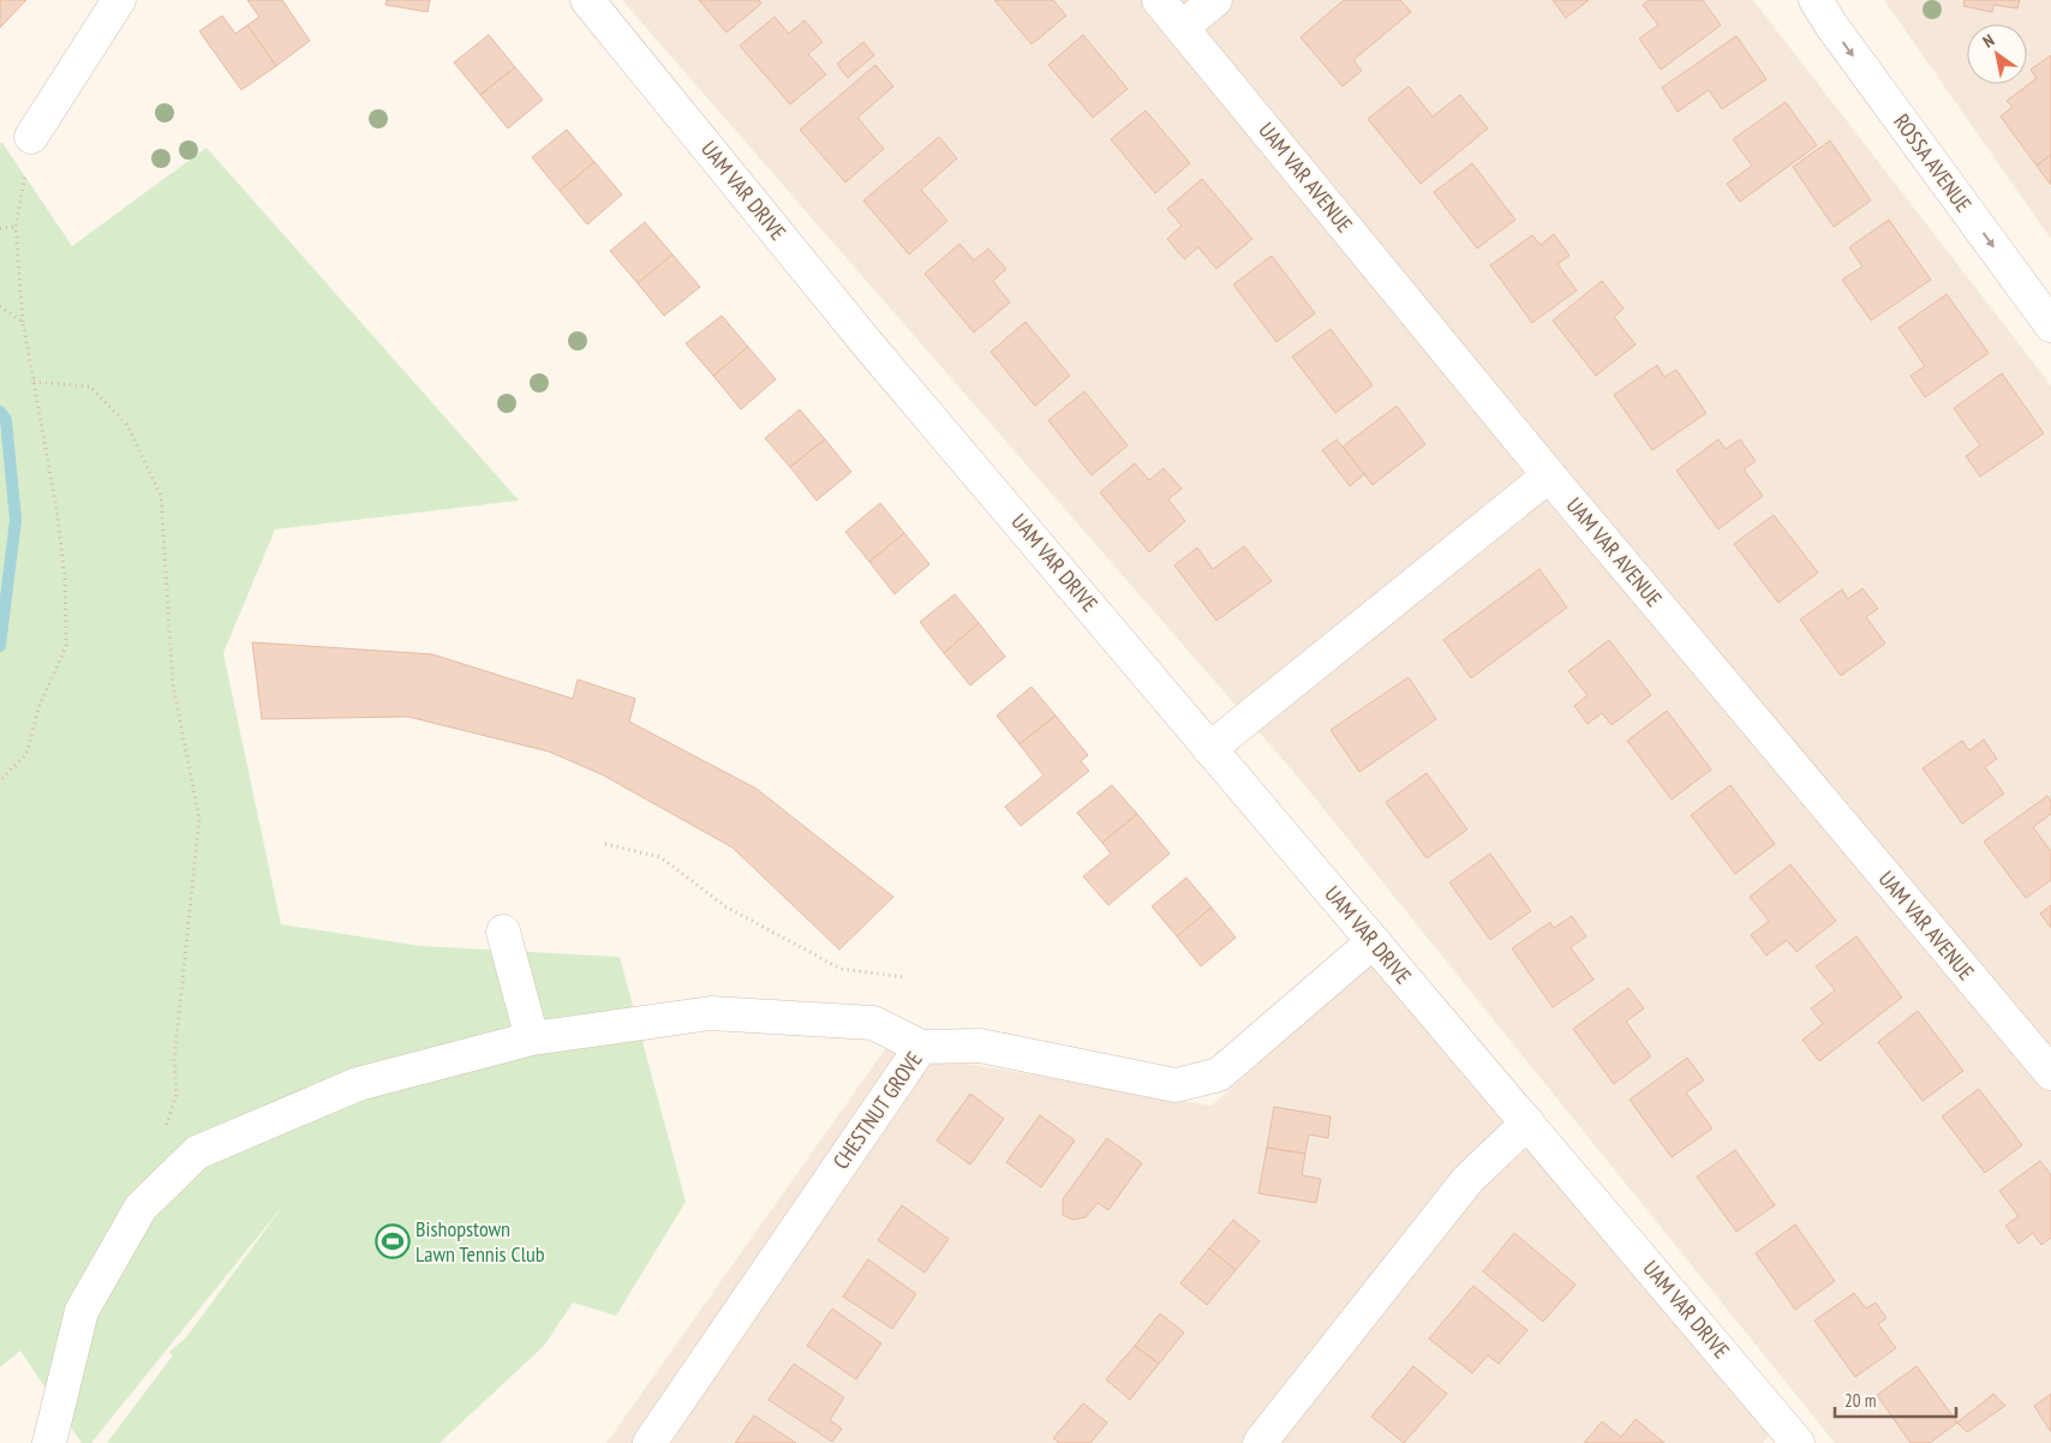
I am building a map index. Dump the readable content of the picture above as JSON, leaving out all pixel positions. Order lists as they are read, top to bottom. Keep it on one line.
{"streets":{"street":["ROSSA AVENUE","UAM VAR AVENUE","UAM VAR DRIVE","CHESTNUT GROVE"]},"crossings":[["UAM VAR DRIVE","CHESTNUT GROVE"]],"one_way":["ROSSA AVENUE"],"places":{"sports":["Bishopstown Lawn Tennis Club"]},"scale_bar":"20 m","north":"top left"}
